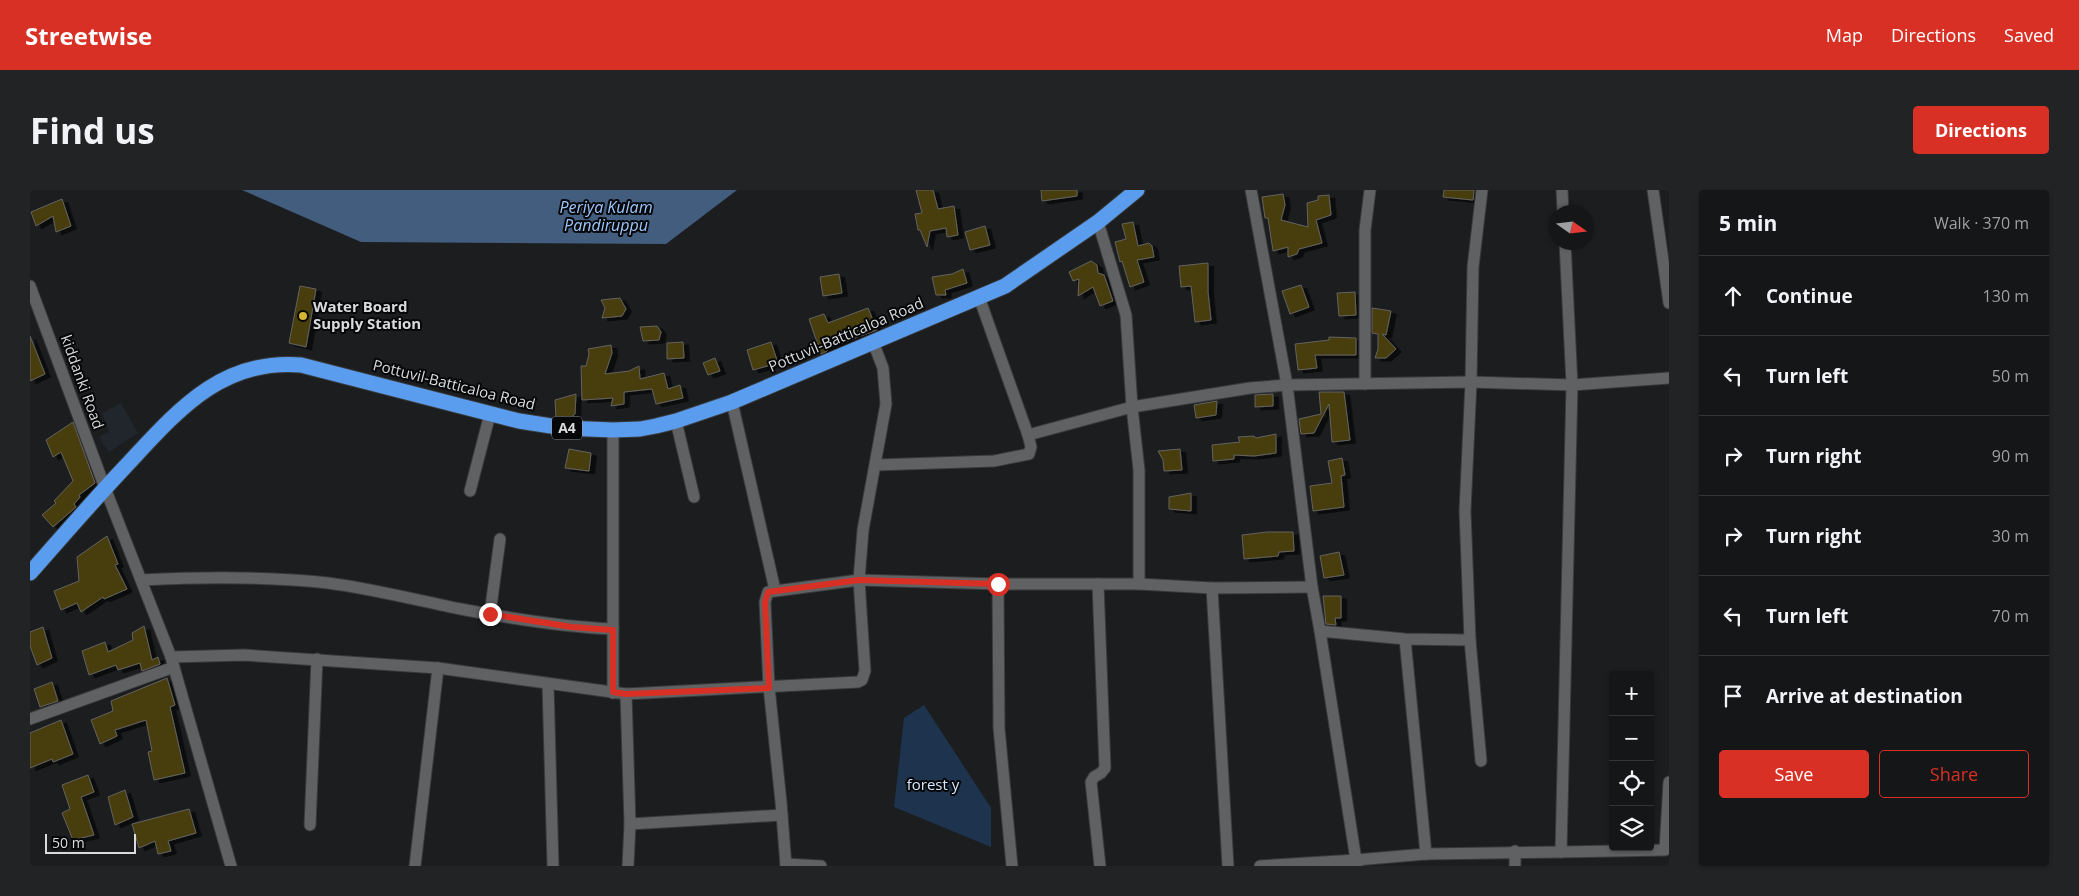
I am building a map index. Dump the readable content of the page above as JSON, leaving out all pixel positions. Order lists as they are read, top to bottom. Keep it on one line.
{"streets":{"highway":["Pottuvil-Batticaloa Road","A4"],"street":["kiddanki Road"]},"crossings":[["Pottuvil-Batticaloa Road","kiddanki Road"]],"water":["Periya Kulam Pandiruppu"],"parks":["forest y"],"places":["Water Board Supply Station"],"scale_bar":"50 m","north":"right","page":{"header":"Streetwise","nav":["Map","Directions","Saved"],"buttons":["Directions",["Save","Share"]],"title":"Find us","heading":["5 min","Walk · 370 m"],"list":[["Continue","130 m"],["Turn left","50 m"],["Turn right","90 m"],["Turn right","30 m"],["Turn left","70 m"],"Arrive at destination"],"map_buttons":["+","−"],"scale":"50 m"}}
